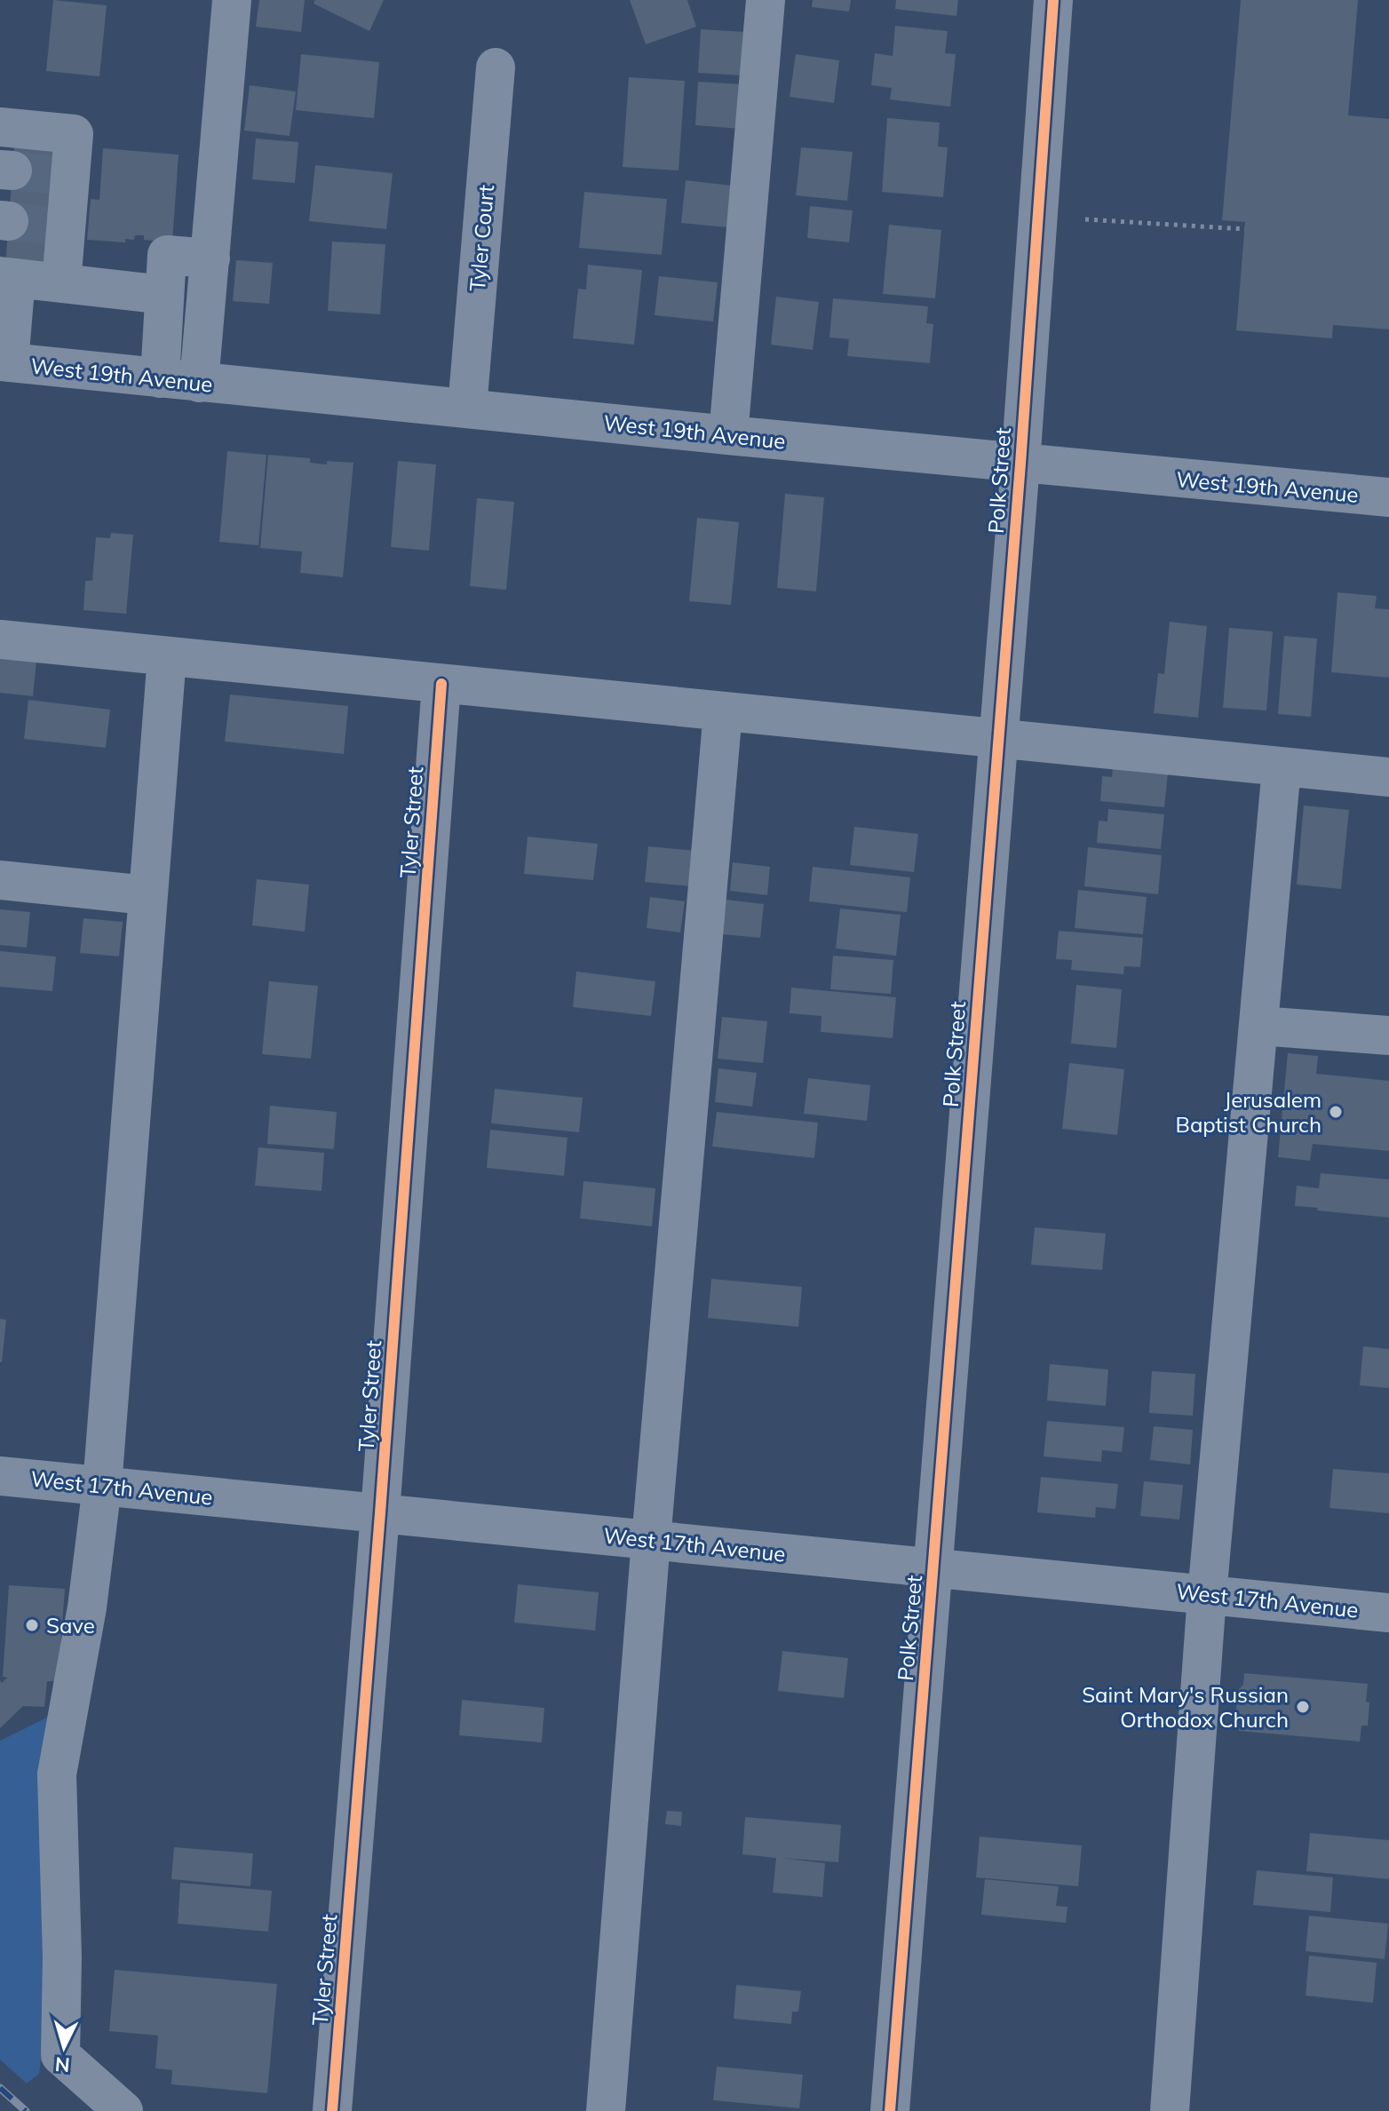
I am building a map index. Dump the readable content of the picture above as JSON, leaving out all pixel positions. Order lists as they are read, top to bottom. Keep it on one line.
{"streets":{"street":["Tyler Court","West 19th Avenue","Polk Street","Tyler Street","West 17th Avenue"]},"crossings":[["Tyler Court","West 19th Avenue"],["West 19th Avenue","Polk Street"],["Polk Street","West 17th Avenue"],["Tyler Street","West 17th Avenue"]],"places":["Jerusalem Baptist Church","Save","Saint Mary's Russian Orthodox Church"],"north":"bottom"}
